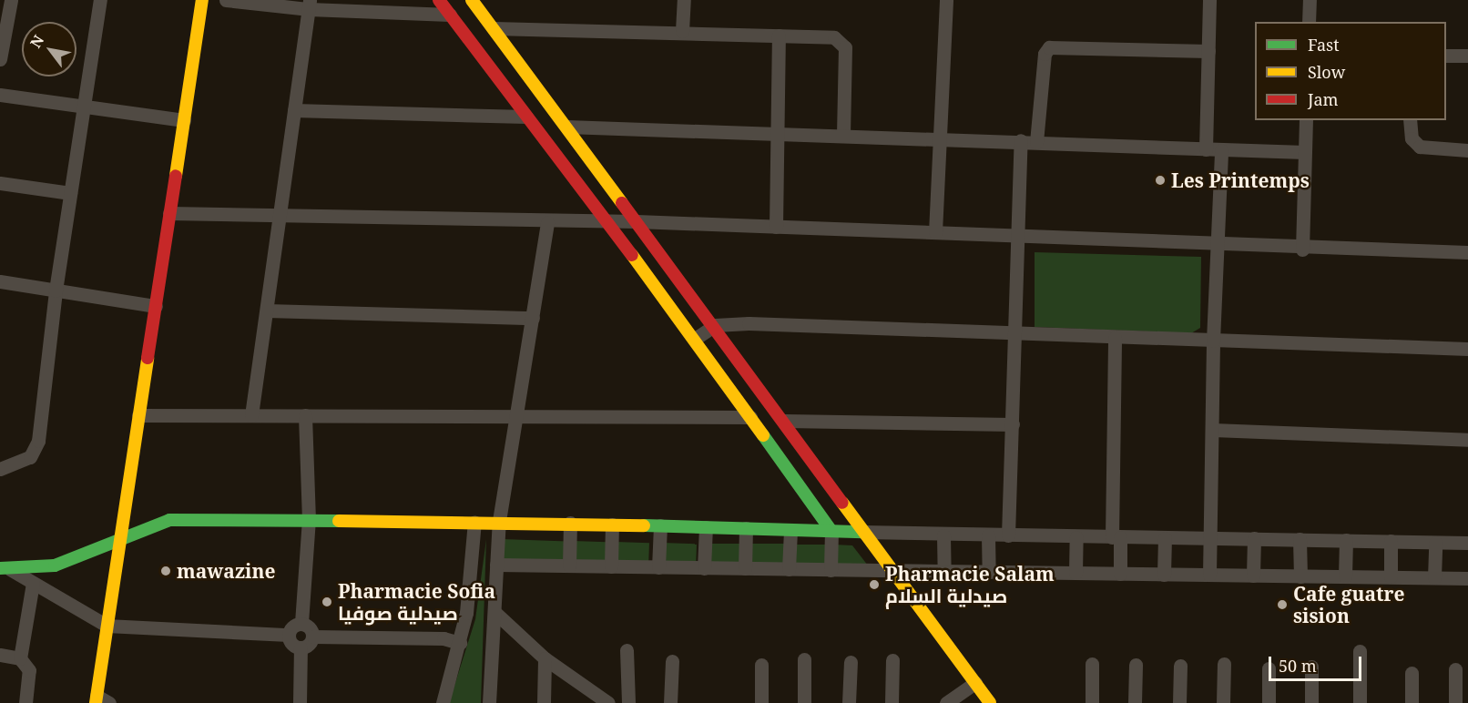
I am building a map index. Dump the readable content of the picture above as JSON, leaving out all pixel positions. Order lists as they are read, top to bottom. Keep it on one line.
{"places":["Les Printemps","mawazine","Pharmacie Salam صيدلية السلام","Pharmacie Sofia صيدلية صوفيا","Cafe guatre sision"],"legend":["Fast","Slow","Jam"],"scale_bar":"50 m","north":"top left"}
